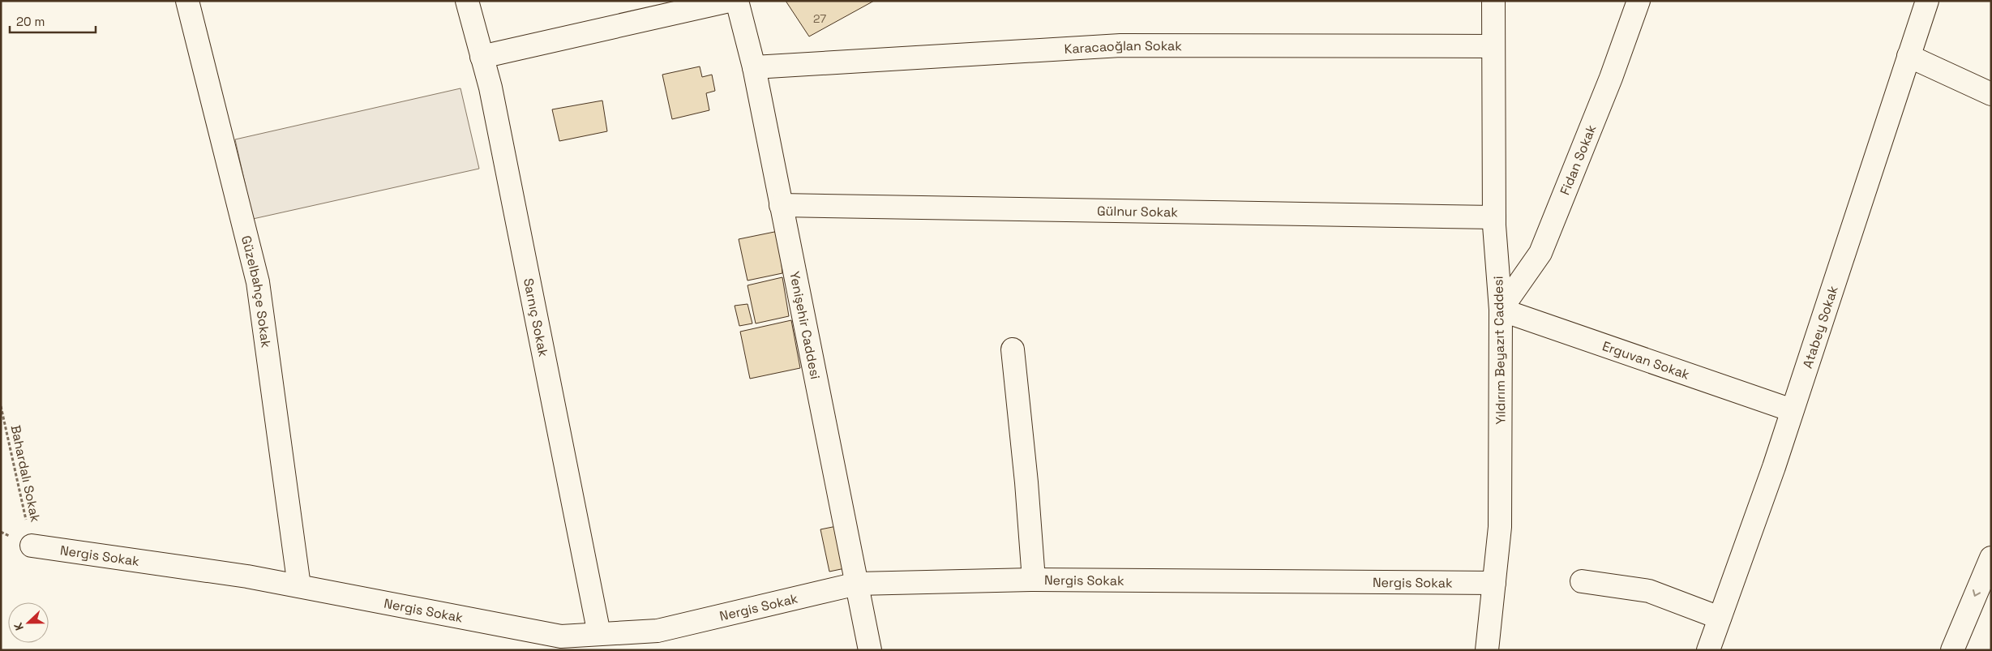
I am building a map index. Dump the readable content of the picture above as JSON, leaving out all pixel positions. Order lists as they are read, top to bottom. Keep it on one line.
{"streets":{"street":["Karacaoğlan Sokak","Fidan Sokak","Gülnur Sokak","Güzelbahçe Sokak","Sarnıç Sokak","Yenişehir Caddesi","Atabey Sokak","Yıldırım Beyazıt Caddesi","Erguvan Sokak","Nergis Sokak"],"path":["Bahardalı Sokak"]},"crossings":[["Karacaoğlan Sokak","Yenişehir Caddesi"],["Karacaoğlan Sokak","Yıldırım Beyazıt Caddesi"],["Fidan Sokak","Yıldırım Beyazıt Caddesi"],["Fidan Sokak","Erguvan Sokak"],["Gülnur Sokak","Yenişehir Caddesi"],["Gülnur Sokak","Yıldırım Beyazıt Caddesi"],["Güzelbahçe Sokak","Nergis Sokak"],["Sarnıç Sokak","Nergis Sokak"],["Yenişehir Caddesi","Nergis Sokak"],["Atabey Sokak","Erguvan Sokak"],["Yıldırım Beyazıt Caddesi","Erguvan Sokak"],["Yıldırım Beyazıt Caddesi","Nergis Sokak"],["Bahardalı Sokak","Nergis Sokak"]],"house_numbers":["27"],"scale_bar":"20 m","north":"left"}
